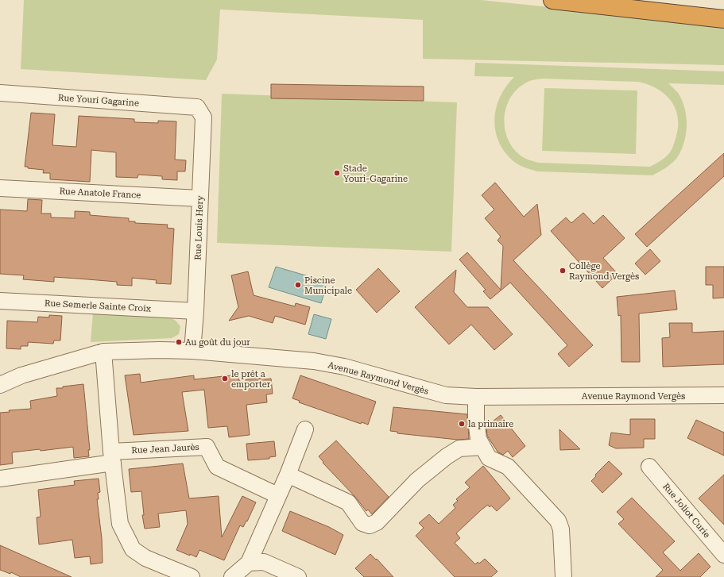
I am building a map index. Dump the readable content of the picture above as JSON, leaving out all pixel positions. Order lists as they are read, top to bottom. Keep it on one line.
{"streets":{"street":["Rue Youri Gagarine","Rue Anatole France","Rue Louis Hery","Rue Semerle Sainte Croix","Avenue Raymond Vergès","Rue Jean Jaurès","Rue Joliot Curie"]},"crossings":[["Rue Youri Gagarine","Rue Louis Hery"],["Rue Anatole France","Rue Louis Hery"],["Rue Louis Hery","Rue Semerle Sainte Croix"],["Rue Louis Hery","Avenue Raymond Vergès"]],"places":["Stade Youri-Gagarine","Collège Raymond Vergès","Piscine Municipale","Au goût du jour","le prêt a emporter","la primaire"]}
